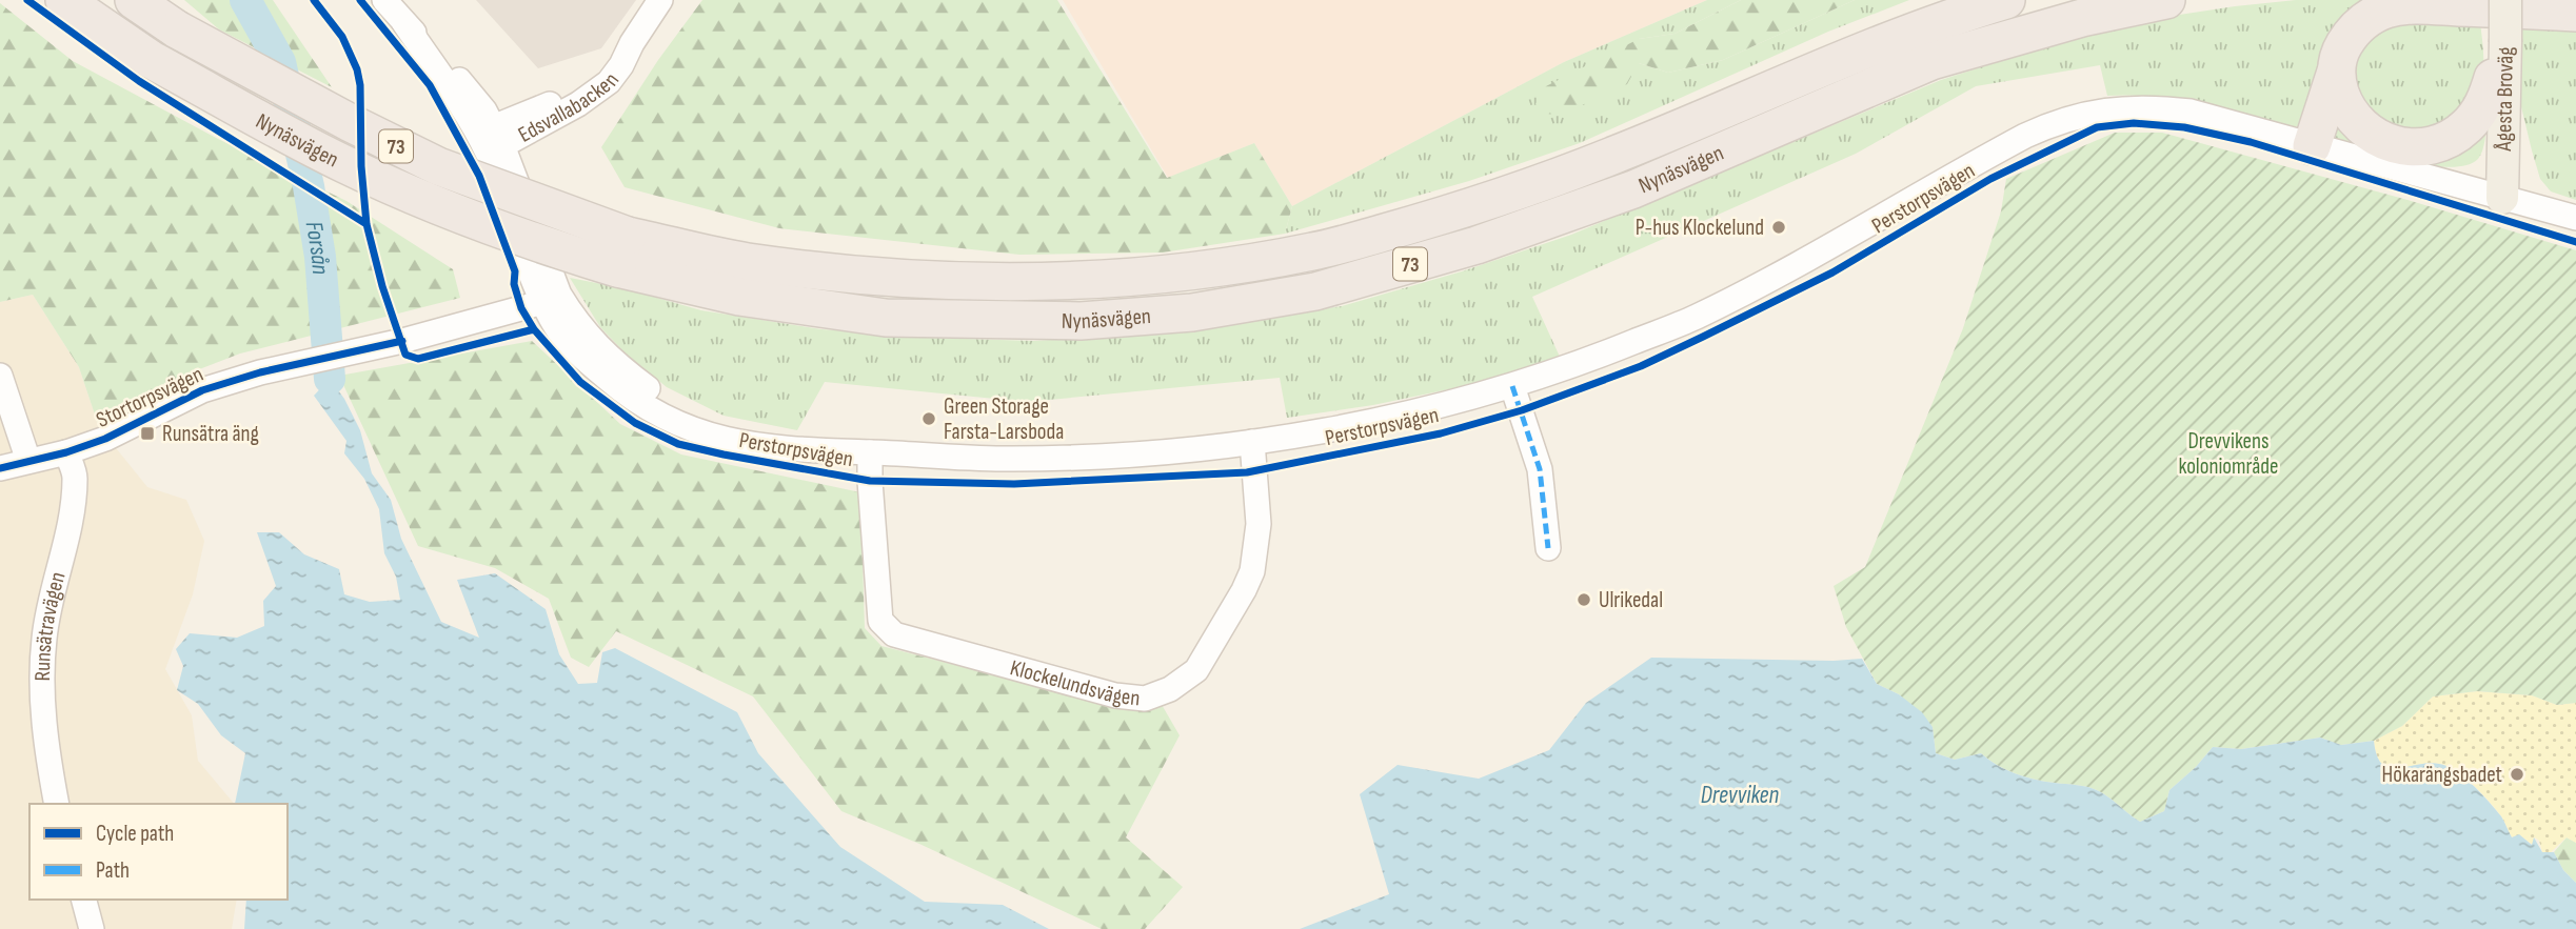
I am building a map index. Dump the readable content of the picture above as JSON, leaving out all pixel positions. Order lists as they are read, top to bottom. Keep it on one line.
{"streets":{"highway":["Nynäsvägen","73"],"main road":["Ågesta Broväg"],"street":["Edsvallabacken","Perstorpsvägen","Stortorpsvägen","Runsätravägen","Klockelundsvägen"]},"crossings":[["Ågesta Broväg","Perstorpsvägen"],["Edsvallabacken","Perstorpsvägen"],["Perstorpsvägen","Stortorpsvägen"],["Perstorpsvägen","Klockelundsvägen"],["Stortorpsvägen","Runsätravägen"]],"water":["Forsån","Drevviken"],"parks":["Drevvikens koloniområde"],"places":{"other":["P-hus Klockelund","Green Storage Farsta-Larsboda","Ulrikedal","Hökarängsbadet"],"transit":["Runsätra äng"]},"legend":["Cycle path","Path"]}
